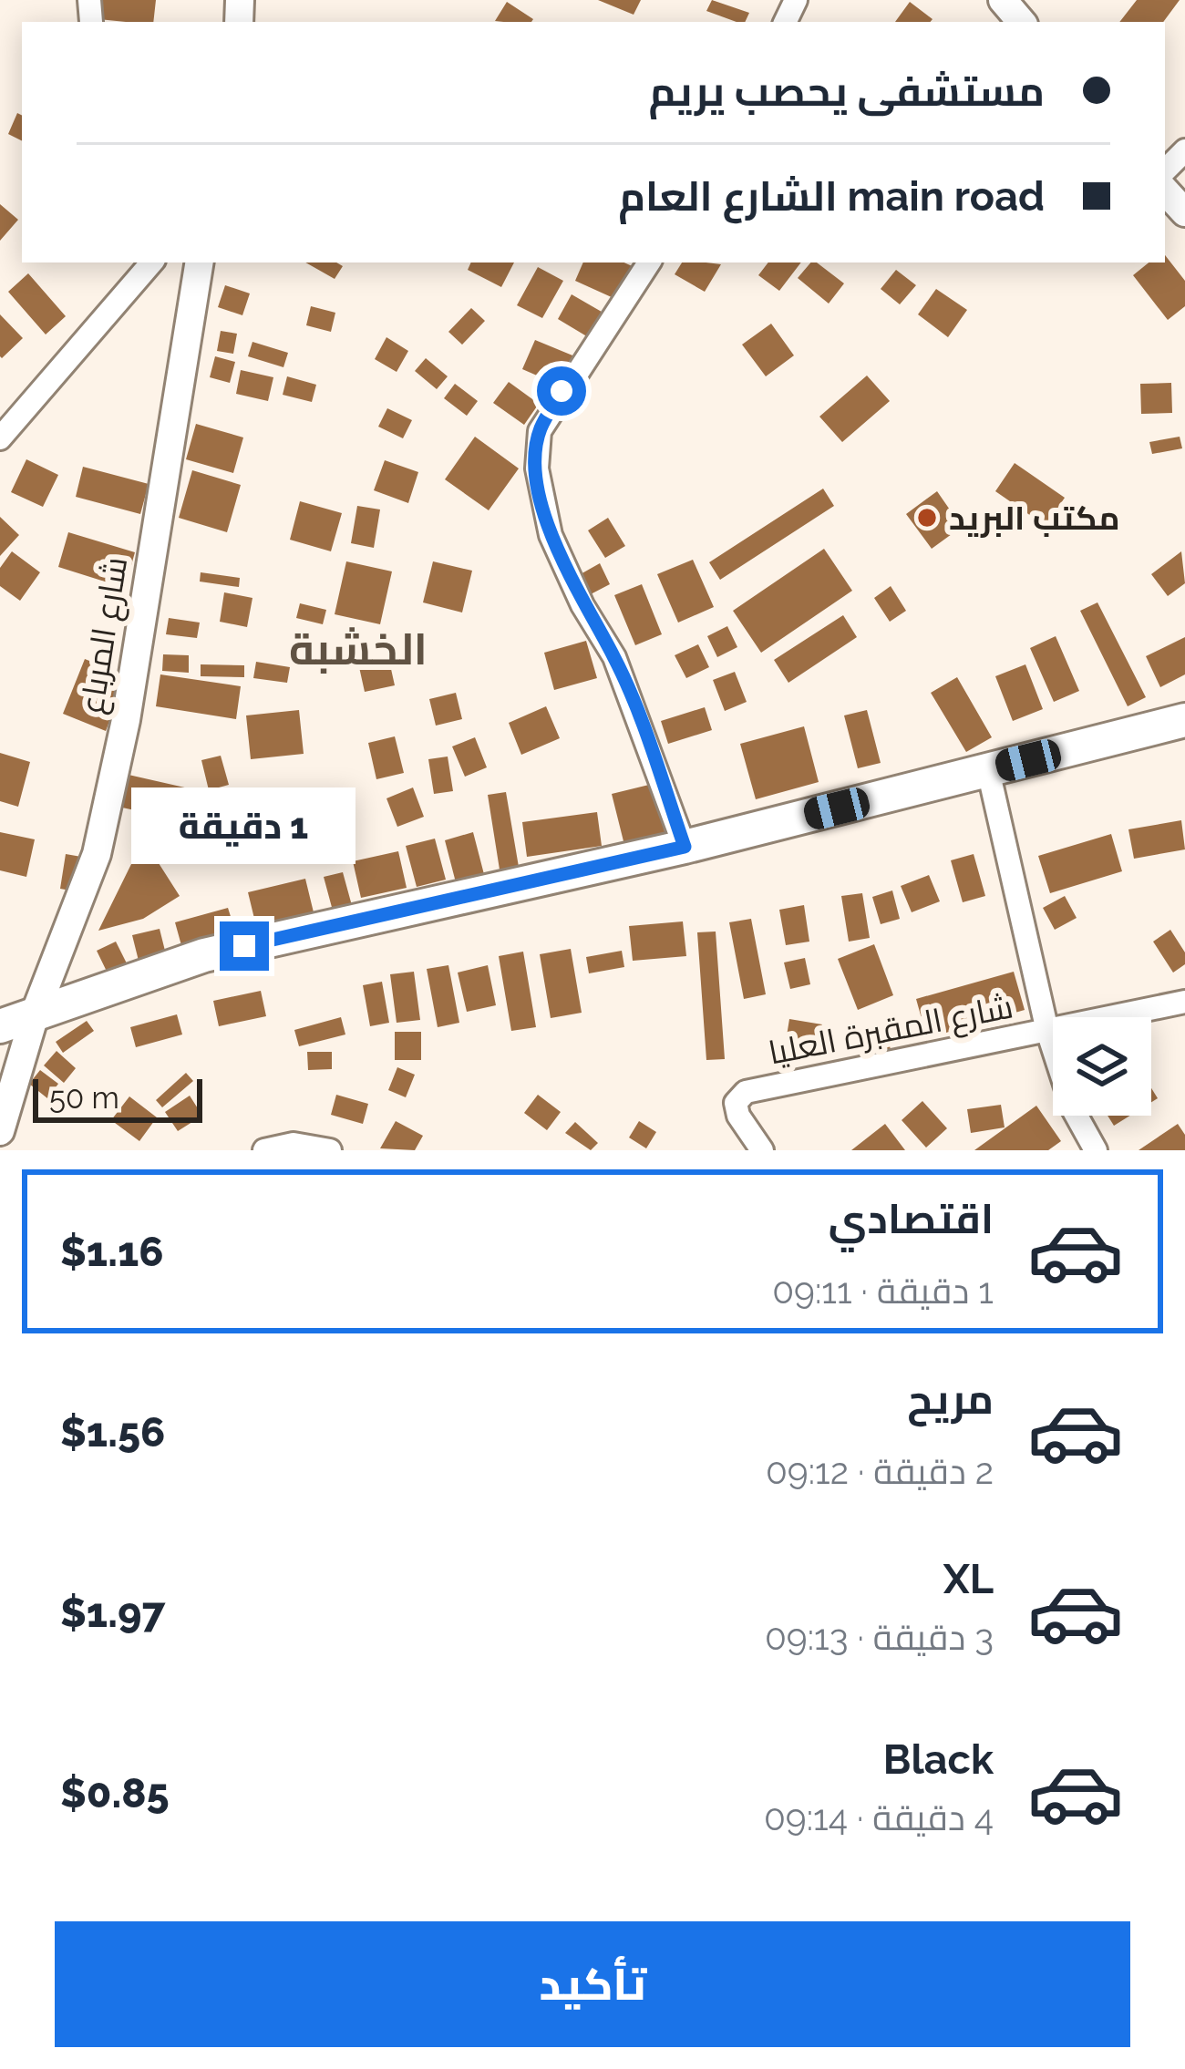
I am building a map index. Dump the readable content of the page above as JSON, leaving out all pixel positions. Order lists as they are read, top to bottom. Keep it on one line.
{"streets":{"street":["شارع المرباع","شارع المقبرة العليا"]},"districts":["الخشبة"],"places":["مكتب البريد"],"scale_bar":"50 m","page":{"banner":["مستشفى يحصب يريم","main road الشارع العام"],"bubble":"1 دقيقة","scale":"50 m","list":[{"name":"اقتصادي","note":"1 دقيقة · 09:11","value":"$1.16"},{"name":"مريح","note":"2 دقيقة · 09:12","value":"$1.56"},{"name":"XL","note":"3 دقيقة · 09:13","value":"$1.97"},{"name":"Black","note":"4 دقيقة · 09:14","value":"$0.85"}],"buttons":"تأكيد"}}
